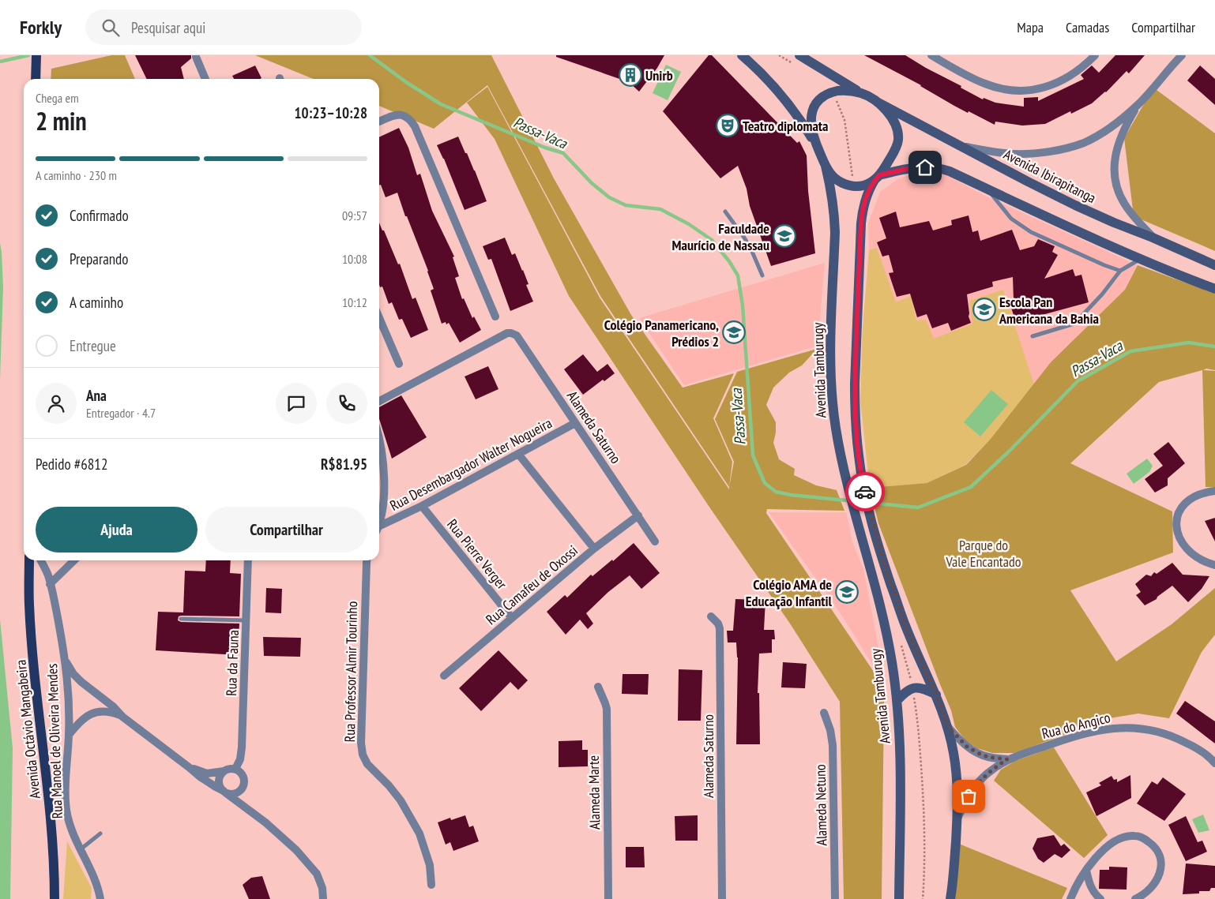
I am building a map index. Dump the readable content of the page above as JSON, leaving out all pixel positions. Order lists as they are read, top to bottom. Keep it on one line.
{"streets":{"main road":["Avenida Ibirapitanga","Avenida Tamburugy","Avenida Octávio Mangabeira"],"street":["Alameda Saturno","Rua Desembargador Walter Nogueira","Rua Pierre Verger","Rua Camafeu de Oxossi","Rua da Fauna","Rua Professor Almir Tourinho","Rua do Angico","Rua Manoel de Oliveira Mendes","Alameda Marte","Alameda Netuno"]},"crossings":[["Avenida Ibirapitanga","Avenida Tamburugy"],["Alameda Saturno","Rua Desembargador Walter Nogueira"],["Alameda Saturno","Rua Camafeu de Oxossi"],["Rua Desembargador Walter Nogueira","Rua Pierre Verger"],["Rua Pierre Verger","Rua Camafeu de Oxossi"]],"water":["Passa-Vaca"],"parks":["Parque do Vale Encantado"],"places":{"building":["Unirb"],"theatre":["Teatro diplomata"],"school or university":["Faculdade Maurício de Nassau","Escola Pan Americana da Bahia","Colégio Panamericano, Prédios 2","Colégio AMA de Educação Infantil"]},"page":{"header":"Forkly","search":"Pesquisar aqui","nav":["Mapa","Camadas","Compartilhar"],"heading":["2 min","Chega em","10:23–10:28"],"panel":["Ana","Entregador · 4.7","Pedido #6812","R$81.95"],"bar":"A caminho · 230 m","list":[["Confirmado","09:57"],["Preparando","10:08"],["A caminho","10:12"],"Entregue"],"buttons":["Ajuda","Compartilhar"]}}
